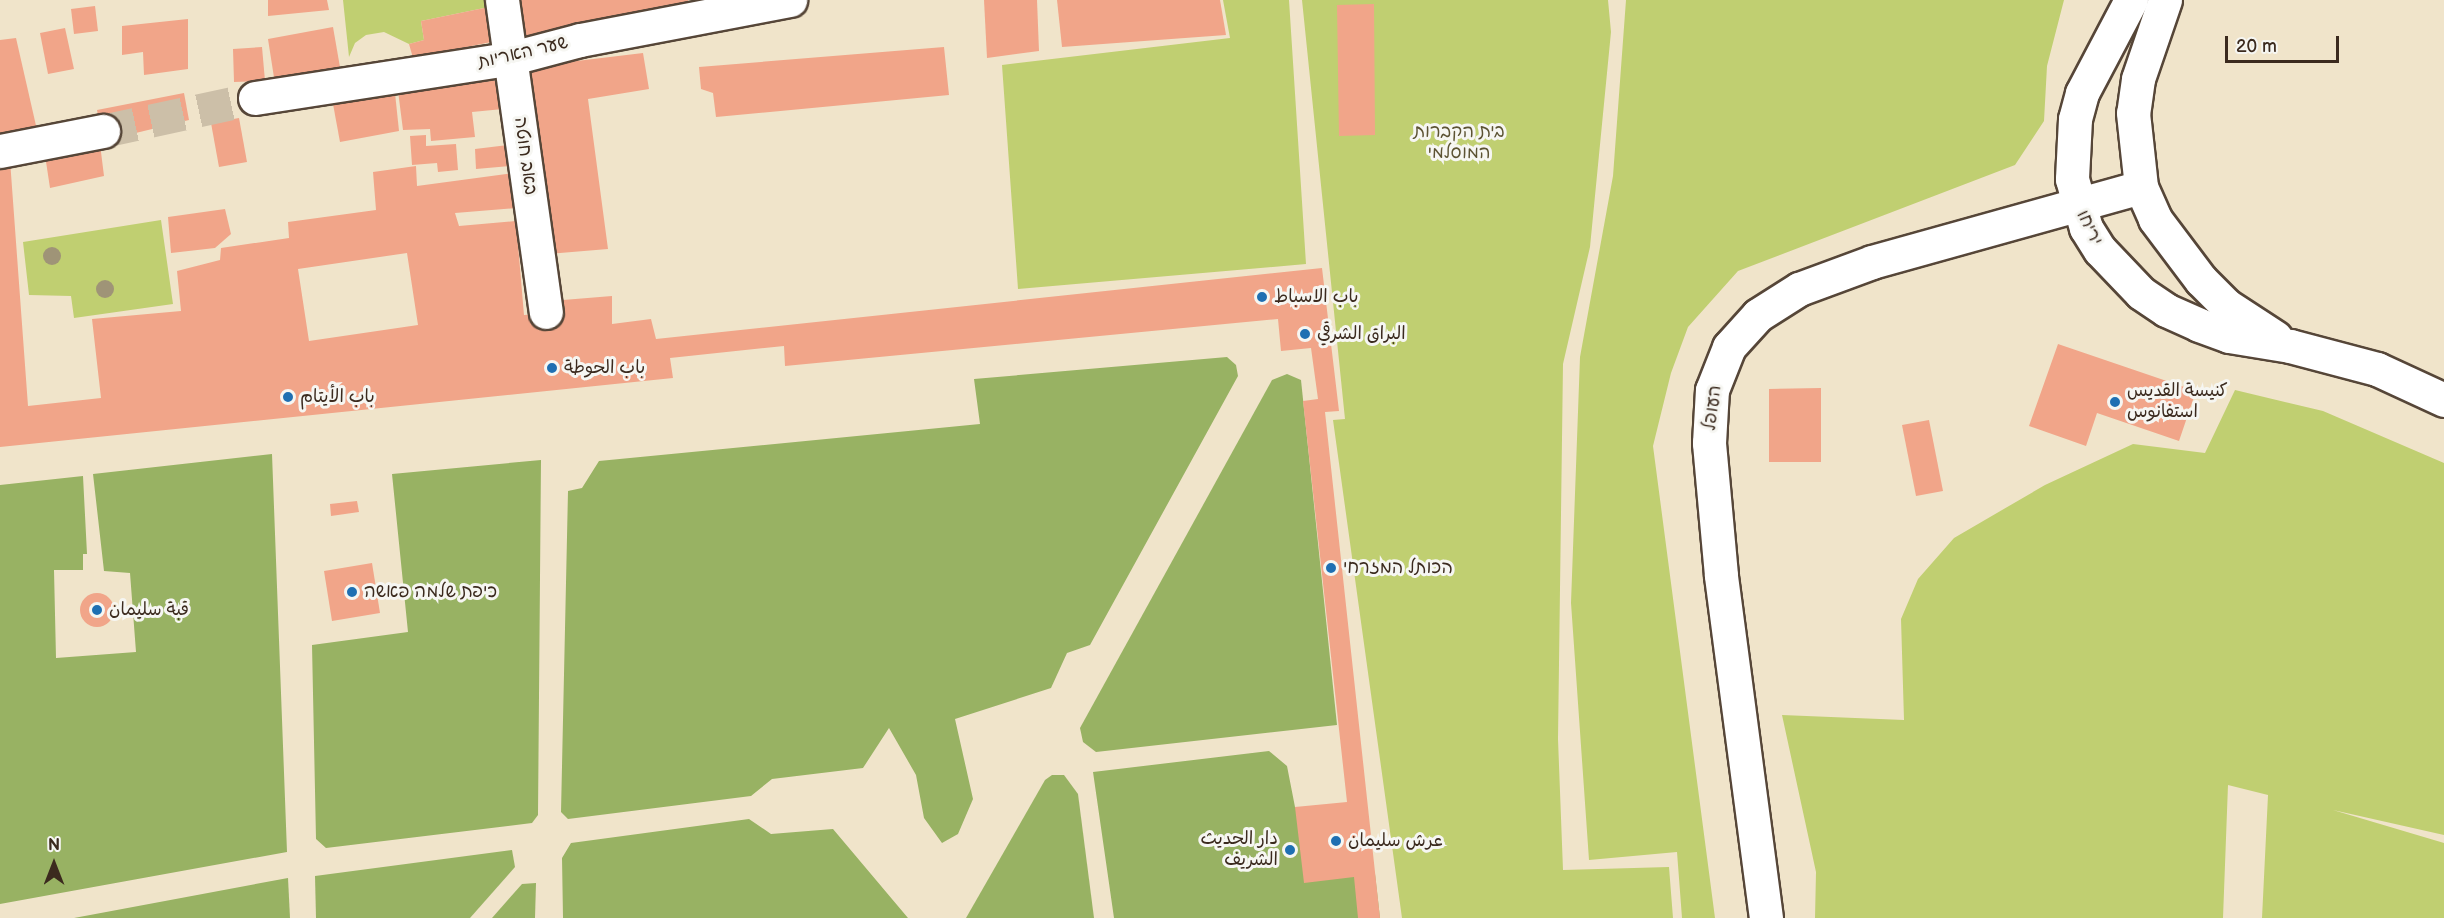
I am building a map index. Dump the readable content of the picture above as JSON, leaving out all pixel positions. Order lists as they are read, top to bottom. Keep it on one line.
{"streets":{"street":["שער האריות","באב חוטה","יריחו","העופל"]},"crossings":[["שער האריות","באב חוטה"],["יריחו","העופל"]],"parks":["בית הקברות המוסלמי"],"places":["باب الاسباط","البراق الشرقي","باب الحوطة","باب الأيتام","كنيسة القديس استفانوس","הכותל המזרחי","כיפת שלמה פאשה","قبة سليمان","عرش سليمان","دار الحديث الشريف"],"scale_bar":"20 m","north":"top"}
